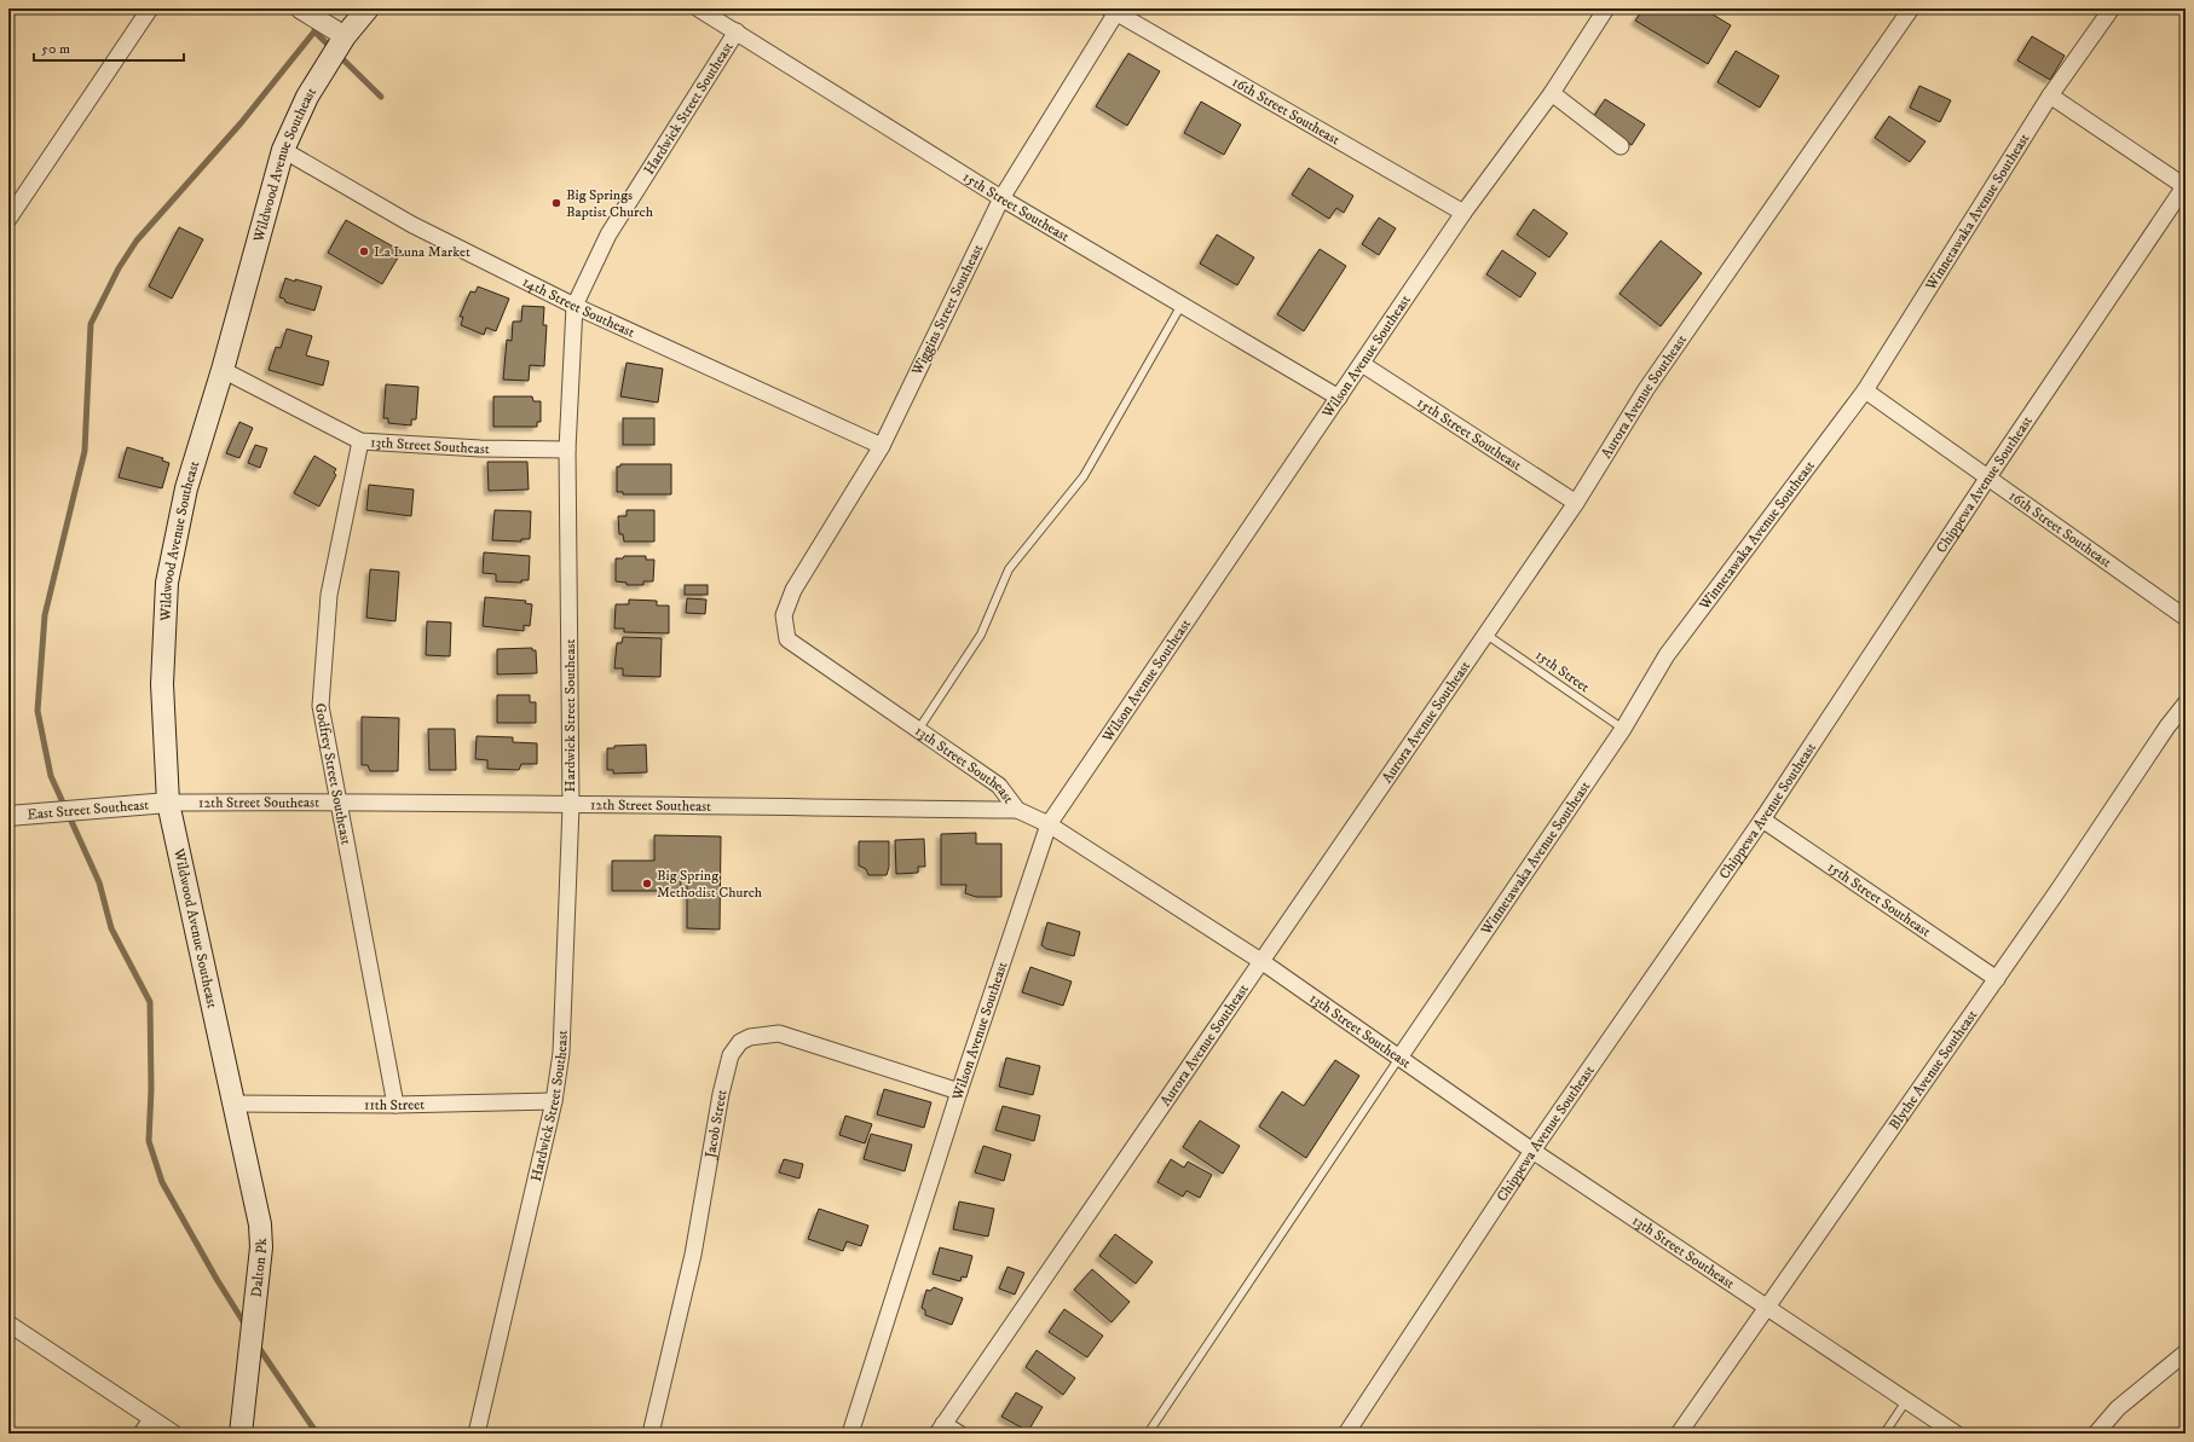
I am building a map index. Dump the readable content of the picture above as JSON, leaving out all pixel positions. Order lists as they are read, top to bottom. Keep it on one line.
{"streets":{"main road":["Wildwood Avenue Southeast","Dalton Pk"],"street":["Hardwick Street Southeast","16th Street Southeast","15th Street Southeast","Winnetawaka Avenue Southeast","14th Street Southeast","Wiggins Street Southeast","Wilson Avenue Southeast","Aurora Avenue Southeast","13th Street Southeast","Chippewa Avenue Southeast","Godfrey Street Southeast","12th Street Southeast","East Street Southeast","Blythe Avenue Southeast","11th Street","Jacob Street"],"lane":["15th Street"]},"crossings":[["Hardwick Street Southeast","15th Street Southeast"],["Hardwick Street Southeast","14th Street Southeast"],["Hardwick Street Southeast","13th Street Southeast"],["Hardwick Street Southeast","12th Street Southeast"],["Hardwick Street Southeast","11th Street"],["16th Street Southeast","Winnetawaka Avenue Southeast"],["16th Street Southeast","Wiggins Street Southeast"],["16th Street Southeast","Wilson Avenue Southeast"],["16th Street Southeast","Chippewa Avenue Southeast"],["Wildwood Avenue Southeast","14th Street Southeast"],["Wildwood Avenue Southeast","13th Street Southeast"],["Wildwood Avenue Southeast","12th Street Southeast"],["Wildwood Avenue Southeast","East Street Southeast"],["Wildwood Avenue Southeast","11th Street"],["Wildwood Avenue Southeast","Dalton Pk"],["15th Street Southeast","Wiggins Street Southeast"],["15th Street Southeast","Wilson Avenue Southeast"],["15th Street Southeast","Aurora Avenue Southeast"],["15th Street Southeast","Chippewa Avenue Southeast"],["15th Street Southeast","Blythe Avenue Southeast"],["Winnetawaka Avenue Southeast","13th Street Southeast"],["Winnetawaka Avenue Southeast","15th Street"],["14th Street Southeast","Wiggins Street Southeast"],["Wiggins Street Southeast","13th Street Southeast"],["Wilson Avenue Southeast","13th Street Southeast"],["Wilson Avenue Southeast","Jacob Street"],["Aurora Avenue Southeast","13th Street Southeast"],["Aurora Avenue Southeast","15th Street"],["13th Street Southeast","Chippewa Avenue Southeast"],["13th Street Southeast","Godfrey Street Southeast"],["13th Street Southeast","12th Street Southeast"],["13th Street Southeast","Blythe Avenue Southeast"],["Godfrey Street Southeast","12th Street Southeast"],["Godfrey Street Southeast","11th Street"],["12th Street Southeast","East Street Southeast"],["11th Street","Dalton Pk"]],"places":["Big Springs Baptist Church","La Luna Market","Big Spring Methodist Church"],"scale_bar":"50 m"}
